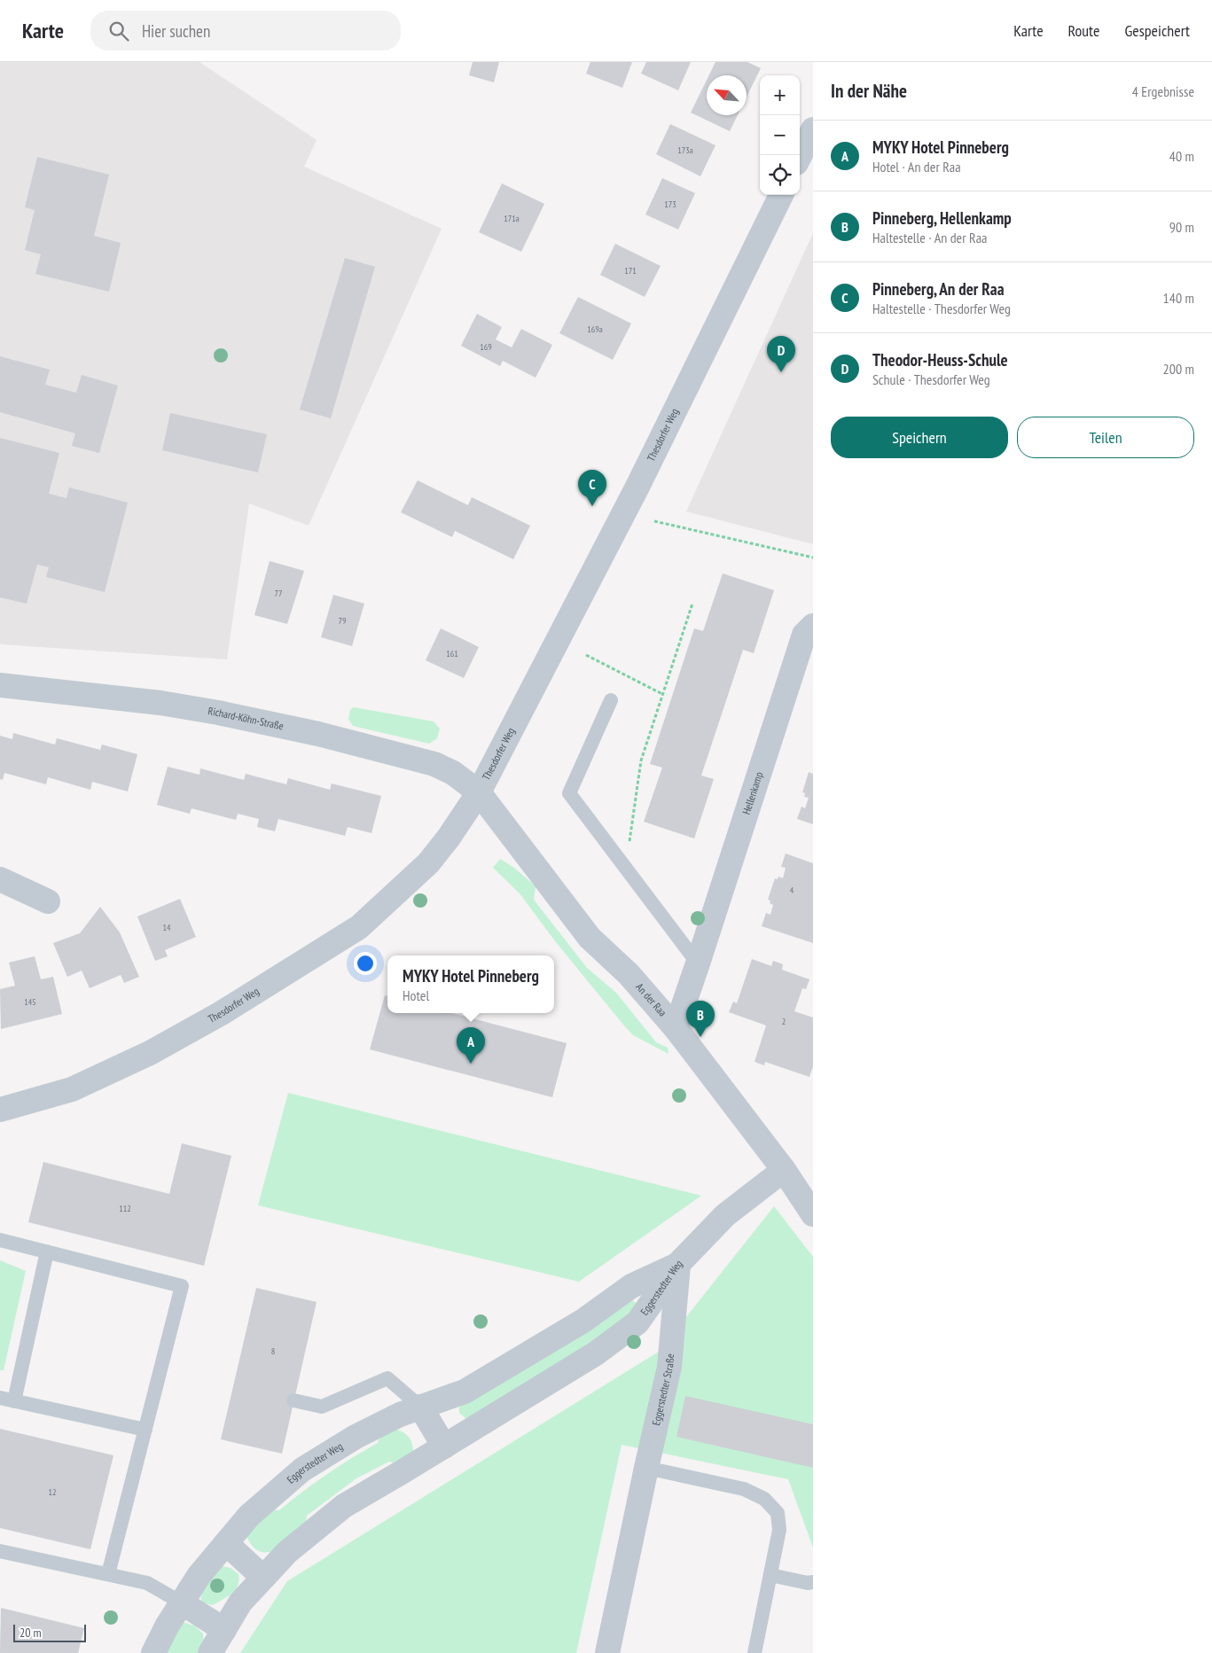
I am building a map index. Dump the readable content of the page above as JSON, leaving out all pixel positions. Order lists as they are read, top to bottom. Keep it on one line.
{"streets":{"street":["Thesdorfer Weg","Richard-Köhn-Straße","Hellenkamp","An der Raa","Eggerstedter Weg","Eggerstedter Straße"]},"crossings":[["Thesdorfer Weg","Richard-Köhn-Straße"],["Thesdorfer Weg","An der Raa"],["Richard-Köhn-Straße","An der Raa"],["Hellenkamp","An der Raa"],["Eggerstedter Weg","Eggerstedter Straße"]],"house_numbers":["173a","173","171a","171","169a","169","77","79","161","4","14","145","2","112","8","12"],"scale_bar":"20 m","north":"top left","page":{"header":"Karte","search":"Hier suchen","nav":["Karte","Route","Gespeichert"],"heading":["In der Nähe","4 Ergebnisse"],"map_buttons":["+","−"],"list":[{"mark":"A","name":"MYKY Hotel Pinneberg","note":"Hotel · An der Raa","value":"40 m"},{"mark":"B","name":"Pinneberg, Hellenkamp","note":"Haltestelle · An der Raa","value":"90 m"},{"mark":"C","name":"Pinneberg, An der Raa","note":"Haltestelle · Thesdorfer Weg","value":"140 m"},{"mark":"D","name":"Theodor-Heuss-Schule","note":"Schule · Thesdorfer Weg","value":"200 m"}],"pins":["D","C","B","A"],"buttons":["Speichern","Teilen"],"popup":["MYKY Hotel Pinneberg","Hotel"],"scale":"20 m"}}
